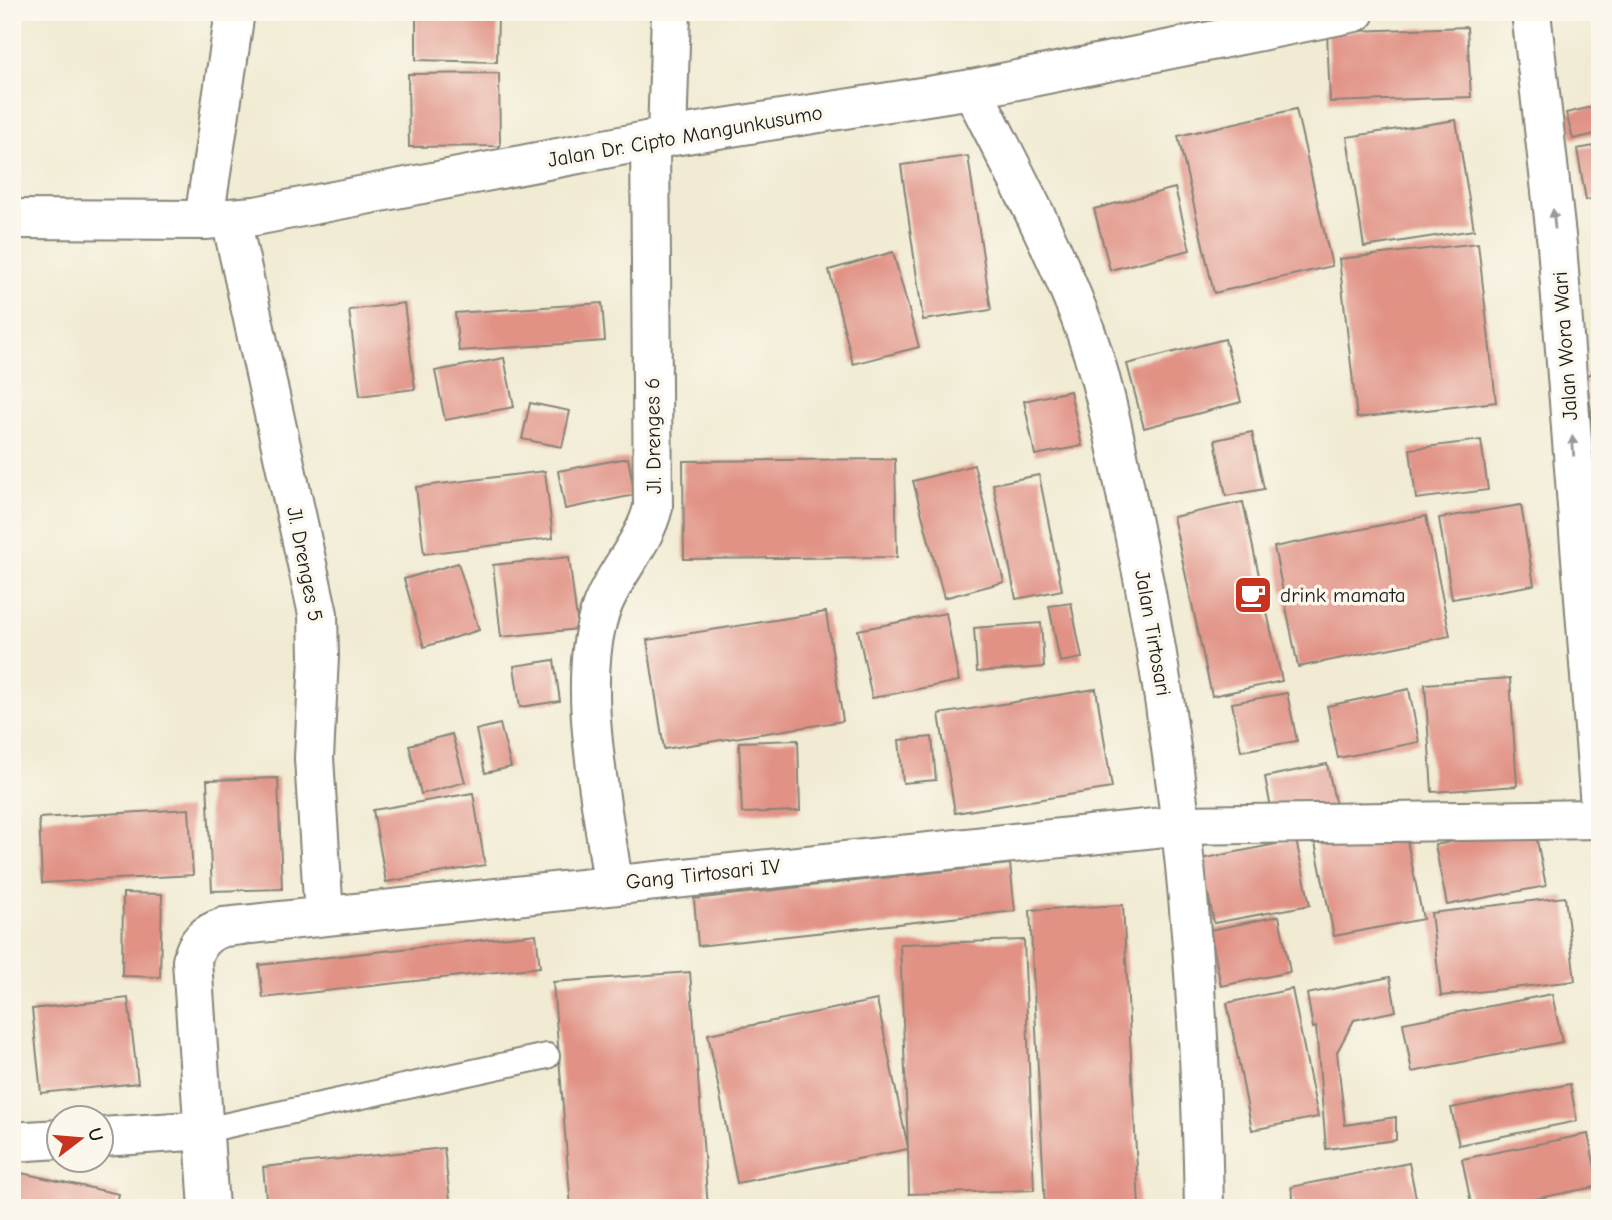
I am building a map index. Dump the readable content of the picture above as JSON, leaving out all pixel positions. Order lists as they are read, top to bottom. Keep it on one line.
{"streets":{"street":["Jalan Dr. Cipto Mangunkusumo","Jalan Wora Wari","Jl. Drenges 6","Jl. Drenges 5","Jalan Tirtosari","Gang Tirtosari IV"]},"crossings":[["Jalan Dr. Cipto Mangunkusumo","Jl. Drenges 6"],["Jalan Dr. Cipto Mangunkusumo","Jl. Drenges 5"],["Jalan Dr. Cipto Mangunkusumo","Jalan Tirtosari"],["Jl. Drenges 6","Gang Tirtosari IV"],["Jl. Drenges 5","Gang Tirtosari IV"],["Jalan Tirtosari","Gang Tirtosari IV"]],"one_way":["Jalan Wora Wari"],"places":{"cafe":["drink mamata"]},"north":"right"}
